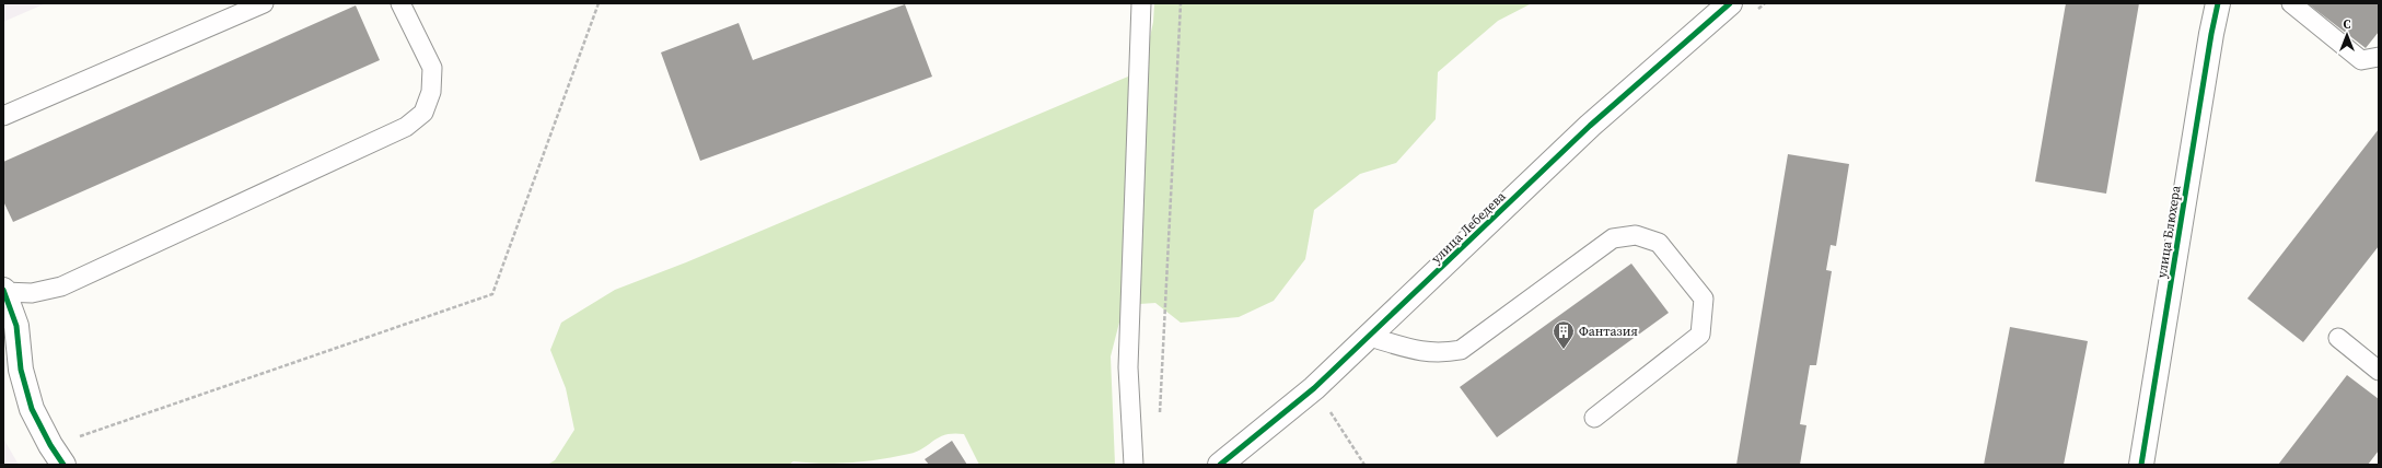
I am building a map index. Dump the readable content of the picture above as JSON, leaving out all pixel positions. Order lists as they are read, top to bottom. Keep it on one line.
{"streets":{"street":["улица Лебедева","улица Блюхера"]},"places":{"building":["Фантазия"]},"north":"top"}
